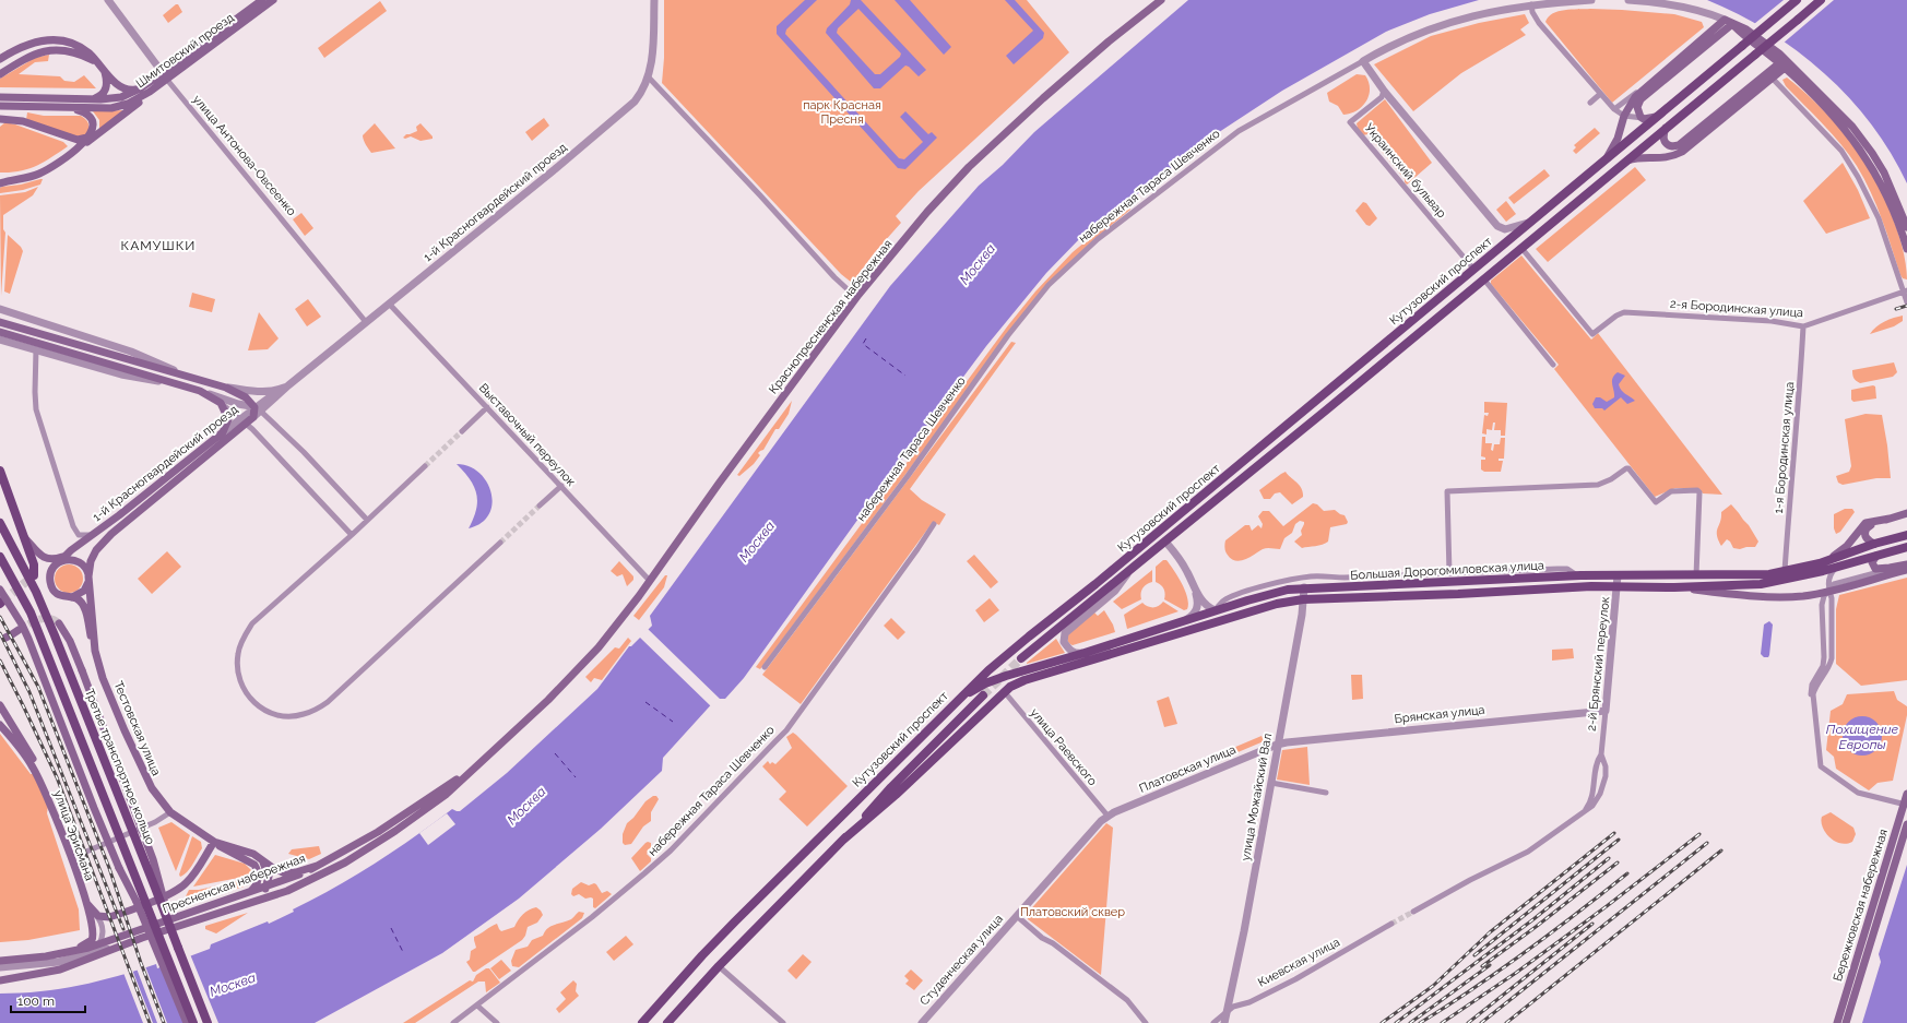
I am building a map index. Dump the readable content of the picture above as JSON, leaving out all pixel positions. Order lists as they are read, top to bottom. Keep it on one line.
{"streets":{"main road":["Шмитовский проезд","1-й Красногвардейский проезд","Кутузовский проспект","Краснопресненская набережная","Большая Дорогомиловская улица","Тестовская улица","Третье транспортное кольцо","улица Эрисмана","Пресненская набережная","Бережковская набережная"],"street":["улица Антонова-Овсеенко","Украинский бульвар","набережная Тараса Шевченко","2-я Бородинская улица","Выставочный переулок","1-я Бородинская улица","2-й Брянский переулок","Брянская улица","улица Раевского","Платовская улица","улица Можайский Вал","Студенческая улица","Киевская улица"]},"crossings":[["Шмитовский проезд","улица Антонова-Овсеенко"],["улица Антонова-Овсеенко","1-й Красногвардейский проезд"],["Украинский бульвар","Кутузовский проспект"],["1-й Красногвардейский проезд","Выставочный переулок"],["1-й Красногвардейский проезд","Тестовская улица"],["Кутузовский проспект","2-я Бородинская улица"],["Кутузовский проспект","Большая Дорогомиловская улица"],["2-я Бородинская улица","1-я Бородинская улица"],["Краснопресненская набережная","Выставочный переулок"],["Краснопресненская набережная","Пресненская набережная"],["1-я Бородинская улица","Большая Дорогомиловская улица"],["Большая Дорогомиловская улица","2-й Брянский переулок"],["Большая Дорогомиловская улица","улица Раевского"],["Большая Дорогомиловская улица","улица Можайский Вал"],["2-й Брянский переулок","Брянская улица"],["Брянская улица","Платовская улица"],["Брянская улица","улица Можайский Вал"],["Тестовская улица","Пресненская набережная"],["улица Раевского","Платовская улица"],["улица Раевского","Студенческая улица"],["Платовская улица","улица Можайский Вал"],["Платовская улица","Студенческая улица"],["улица Можайский Вал","Киевская улица"],["улица Эрисмана","Пресненская набережная"]],"districts":["КАМУШКИ"],"water":["Москва","Похищение Европы"],"parks":["парк Красная Пресня","Платовский сквер"],"scale_bar":"100 m"}
